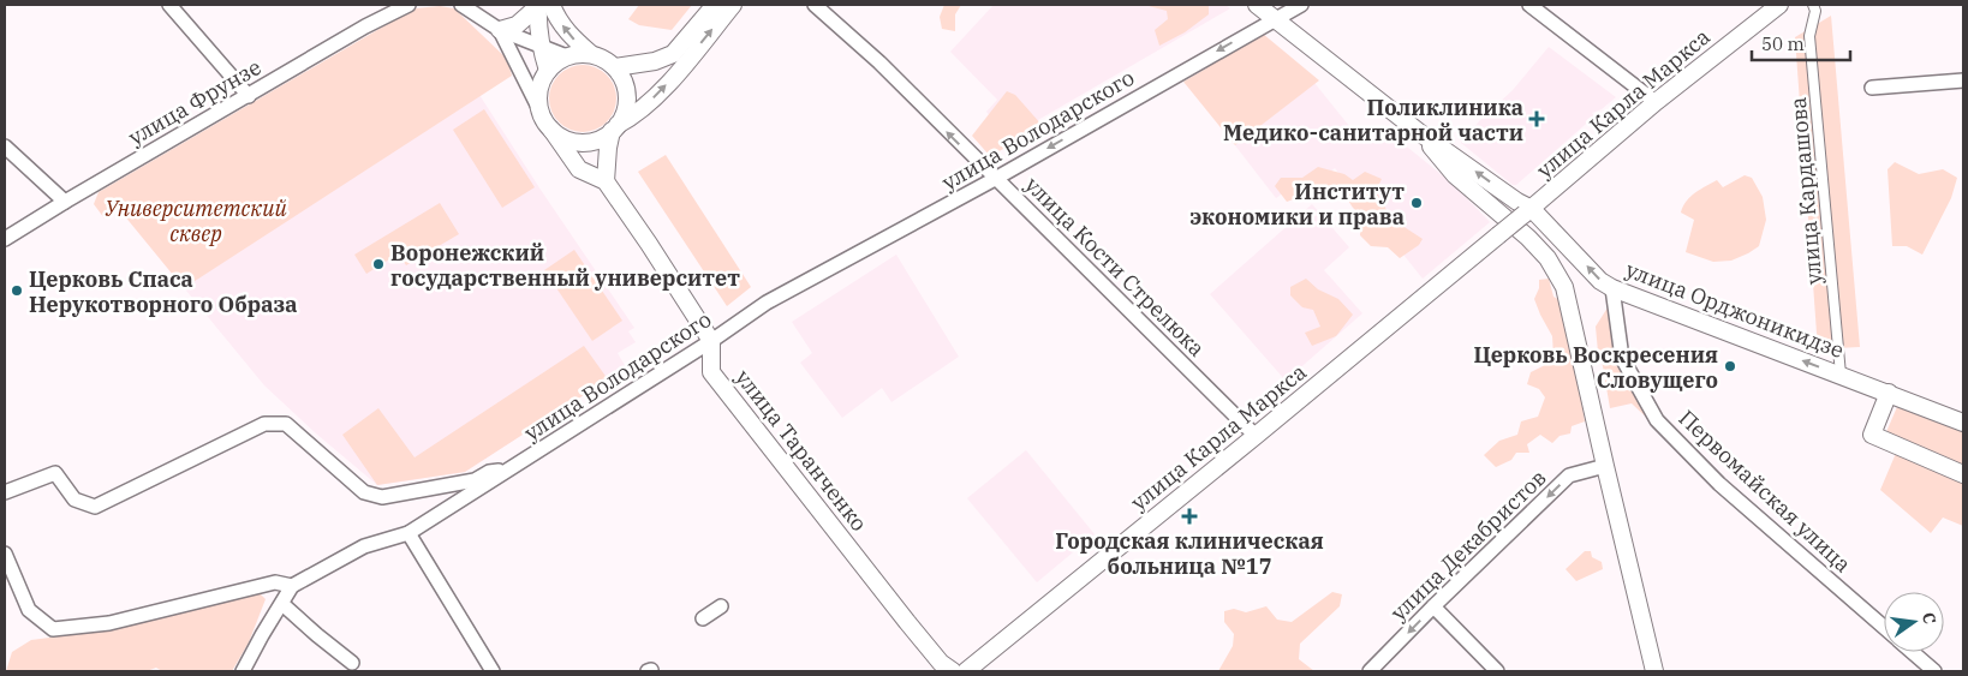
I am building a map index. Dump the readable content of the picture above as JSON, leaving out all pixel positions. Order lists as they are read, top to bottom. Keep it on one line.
{"streets":{"street":["улица Фрунзе","улица Карла Маркса","улица Володарского","улица Кардашова","улица Кости Стрелюка","улица Орджоникидзе","улица Таранченко","Первомайская улица","улица Декабристов"]},"crossings":[["улица Карла Маркса","улица Кости Стрелюка"],["улица Карла Маркса","улица Орджоникидзе"],["улица Володарского","улица Кости Стрелюка"],["улица Володарского","улица Орджоникидзе"],["улица Володарского","улица Таранченко"],["улица Кардашова","улица Орджоникидзе"],["улица Орджоникидзе","Первомайская улица"]],"one_way":["улица Кости Стрелюка","улица Орджоникидзе","улица Декабристов"],"parks":["Университетский сквер"],"places":{"health":["Поликлиника Медико-санитарной части","Городская клиническая больница №17"],"other":["Институт экономики и права","Воронежский государственный университет","Церковь Спаса Нерукотворного Образа","Церковь Воскресения Словущего"]},"scale_bar":"50 m","north":"right"}
